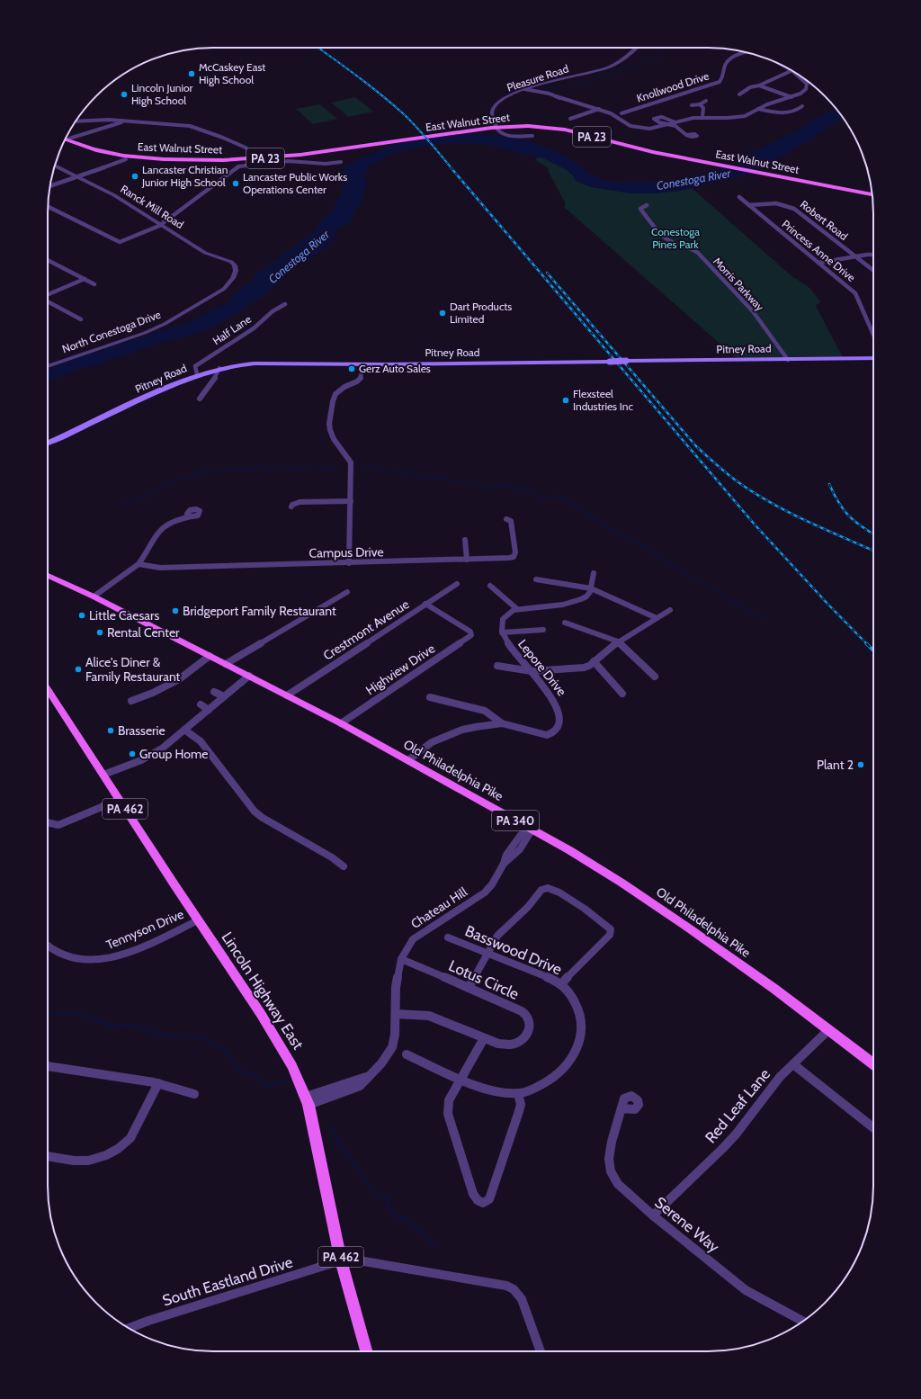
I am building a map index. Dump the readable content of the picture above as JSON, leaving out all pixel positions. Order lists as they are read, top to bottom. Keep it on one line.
{"streets":{"main road":["East Walnut Street","PA 23","Pitney Road","Old Philadelphia Pike","PA 462","PA 340","Lincoln Highway East"],"street":["Pleasure Road","Knollwood Drive","Ranck Mill Road","Robert Road","Princess Anne Drive","Morris Parkway","Half Lane","North Conestoga Drive","Campus Drive","Crestmont Avenue","Lepore Drive","Highview Drive","Chateau Hill","Tennyson Drive","Basswood Drive","Lotus Circle","Red Leaf Lane","Serene Way","South Eastland Drive"]},"crossings":[["Pleasure Road","East Walnut Street"],["Ranck Mill Road","North Conestoga Drive"],["Robert Road","Princess Anne Drive"],["Morris Parkway","Pitney Road"],["Half Lane","Pitney Road"],["Crestmont Avenue","Highview Drive"],["Crestmont Avenue","Old Philadelphia Pike"],["Lepore Drive","Old Philadelphia Pike"],["Highview Drive","Old Philadelphia Pike"],["Old Philadelphia Pike","Chateau Hill"],["Old Philadelphia Pike","Red Leaf Lane"],["Chateau Hill","Lotus Circle"],["Chateau Hill","Lincoln Highway East"],["Tennyson Drive","Lincoln Highway East"],["Lincoln Highway East","South Eastland Drive"],["Red Leaf Lane","Serene Way"]],"water":["Conestoga River"],"parks":["Conestoga Pines Park"],"places":["McCaskey East High School","Lincoln Junior High School","Lancaster Christian Junior High School","Lancaster Public Works Operations Center","Dart Products Limited","Gerz Auto Sales","Flexsteel Industries Inc","Bridgeport Family Restaurant","Little Caesars","Rental Center","Alice's Diner & Family Restaurant","Brasserie","Group Home","Plant 2"]}
